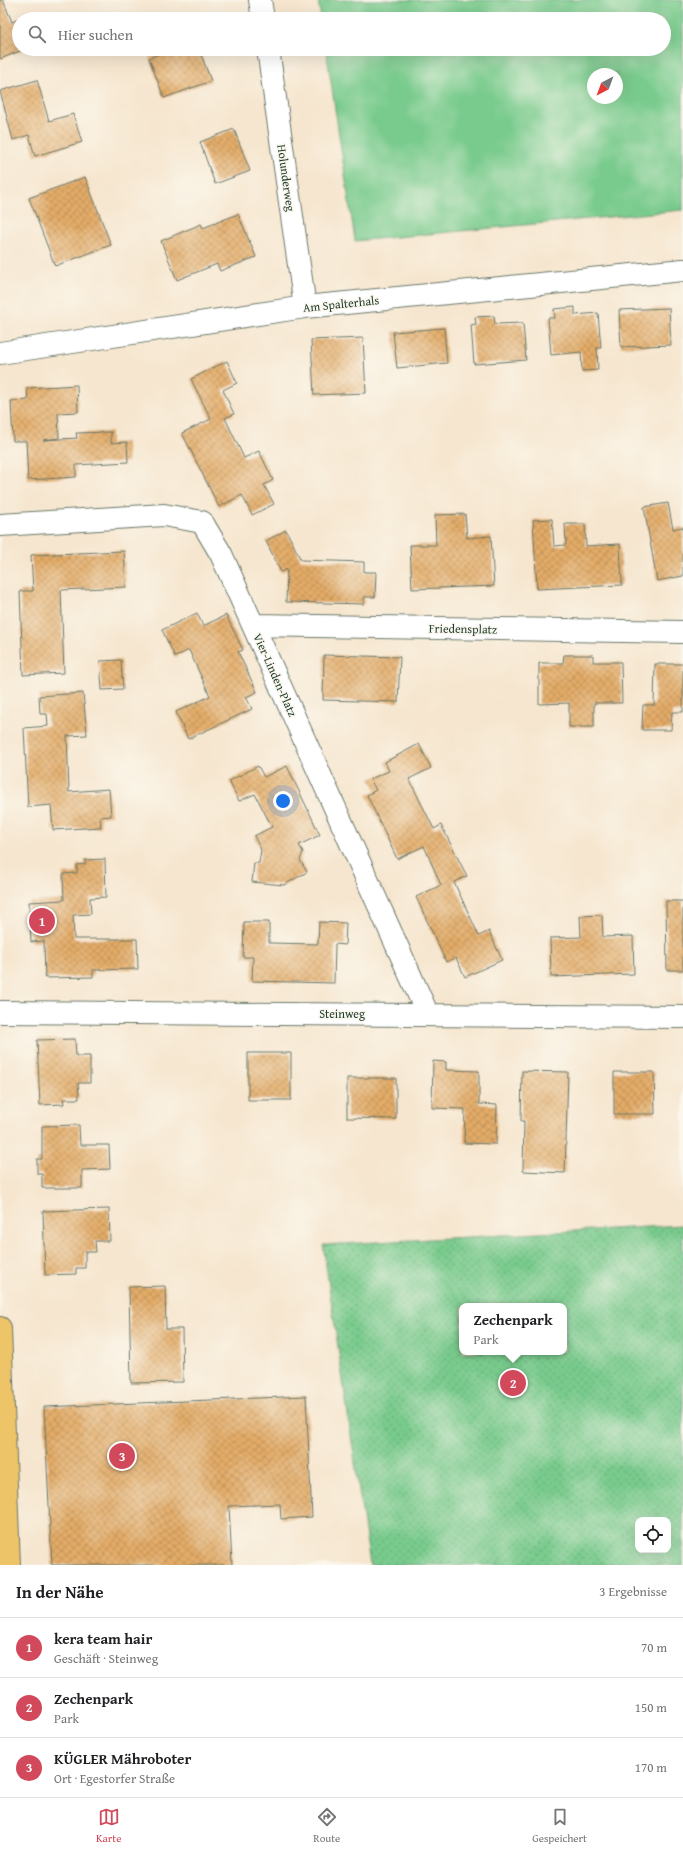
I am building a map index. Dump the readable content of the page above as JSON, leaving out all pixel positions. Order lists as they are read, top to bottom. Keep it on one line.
{"streets":{"street":["Holunderweg","Am Spalterhals","Friedensplatz","Vier-Linden-Platz","Steinweg"]},"crossings":[["Holunderweg","Am Spalterhals"],["Friedensplatz","Vier-Linden-Platz"],["Vier-Linden-Platz","Steinweg"]],"north":"bottom left","page":{"search":"Hier suchen","pins":["1","2","3"],"popup":["Zechenpark","Park"],"heading":["In der Nähe","3 Ergebnisse"],"list":[{"mark":"1","name":"kera team hair","note":"Geschäft · Steinweg","value":"70 m"},{"mark":"2","name":"Zechenpark","note":"Park","value":"150 m"},{"mark":"3","name":"KÜGLER Mähroboter","note":"Ort · Egestorfer Straße","value":"170 m"}],"nav":["Karte","Route","Gespeichert"]}}
